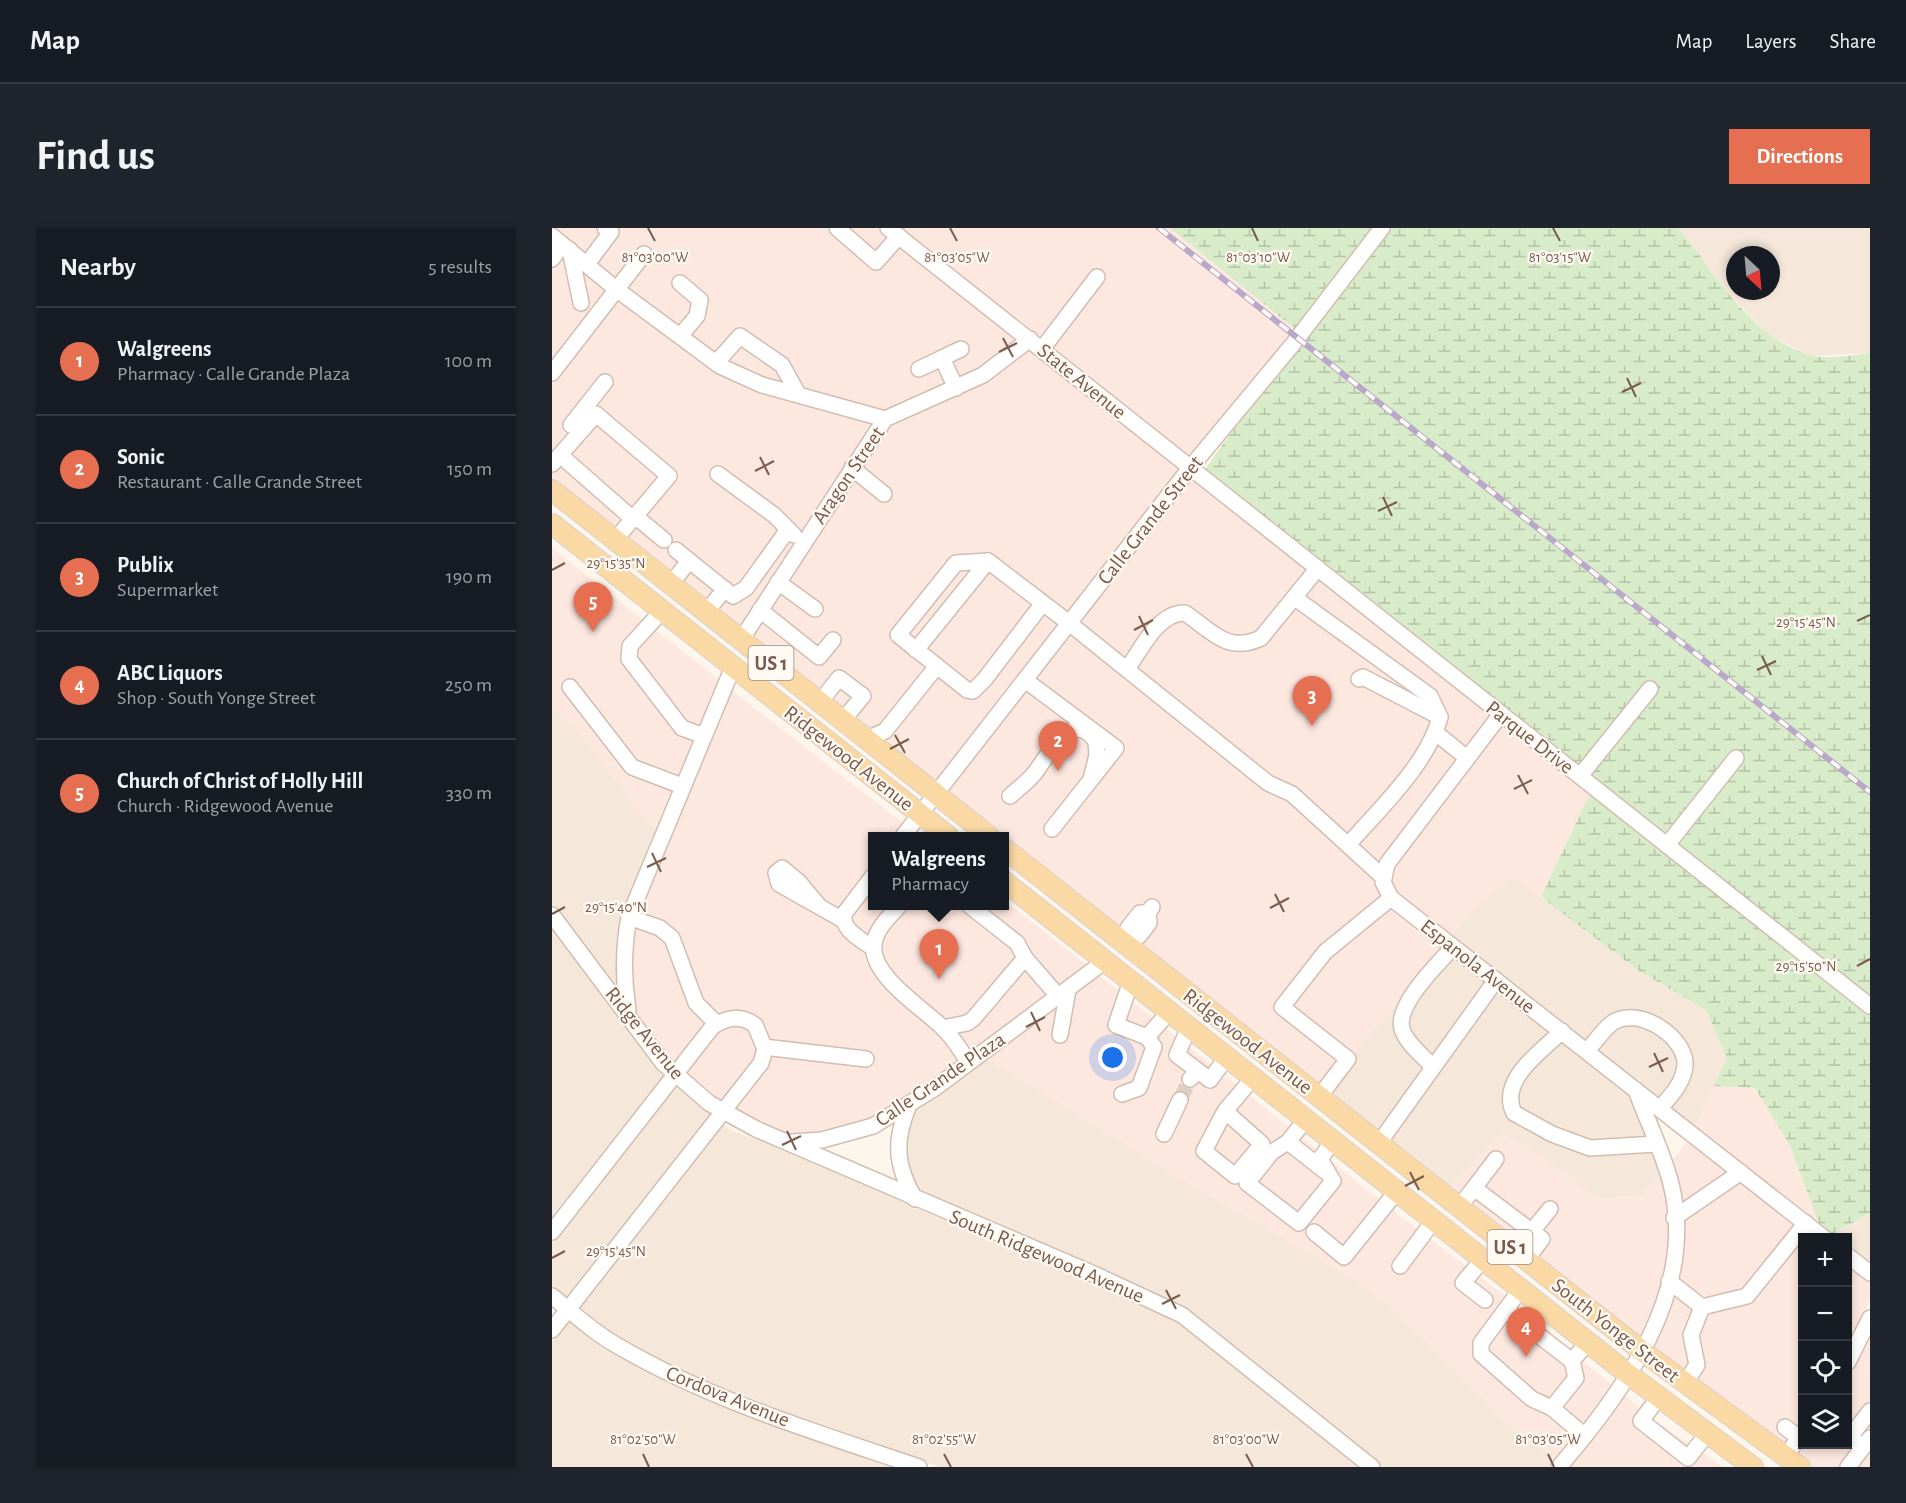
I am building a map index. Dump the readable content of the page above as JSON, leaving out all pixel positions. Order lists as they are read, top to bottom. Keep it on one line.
{"streets":{"main road":["US 1","Ridgewood Avenue","South Yonge Street"],"street":["State Avenue","Aragon Street","Calle Grande Street","Parque Drive","Espanola Avenue","Ridge Avenue","Calle Grande Plaza","South Ridgewood Avenue","Cordova Avenue"]},"crossings":[["State Avenue","Aragon Street"],["State Avenue","Calle Grande Street"],["State Avenue","Parque Drive"],["Aragon Street","Ridgewood Avenue"],["Calle Grande Street","Parque Drive"],["Calle Grande Street","Ridgewood Avenue"],["Ridgewood Avenue","Calle Grande Plaza"],["Ridgewood Avenue","South Yonge Street"],["Ridge Avenue","Calle Grande Plaza"],["Ridge Avenue","South Ridgewood Avenue"],["Calle Grande Plaza","South Ridgewood Avenue"]],"north":"bottom right","page":{"header":"Map","nav":["Map","Layers","Share"],"buttons":"Directions","title":"Find us","heading":["Nearby","5 results"],"list":[{"mark":"1","name":"Walgreens","note":"Pharmacy · Calle Grande Plaza","value":"100 m"},{"mark":"2","name":"Sonic","note":"Restaurant · Calle Grande Street","value":"150 m"},{"mark":"3","name":"Publix","note":"Supermarket","value":"190 m"},{"mark":"4","name":"ABC Liquors","note":"Shop · South Yonge Street","value":"250 m"},{"mark":"5","name":"Church of Christ of Holly Hill","note":"Church · Ridgewood Avenue","value":"330 m"}],"pins":["5","3","2","1","4"],"popup":["Walgreens","Pharmacy"],"map_buttons":["+","−"]},"coordinates":["81°03'05\"W","81°03'10\"W","81°03'15\"W","81°03'00\"W","29°15'35\"N","29°15'45\"N","29°15'40\"N","29°15'50\"N","81°02'50\"W","81°02'55\"W"]}
